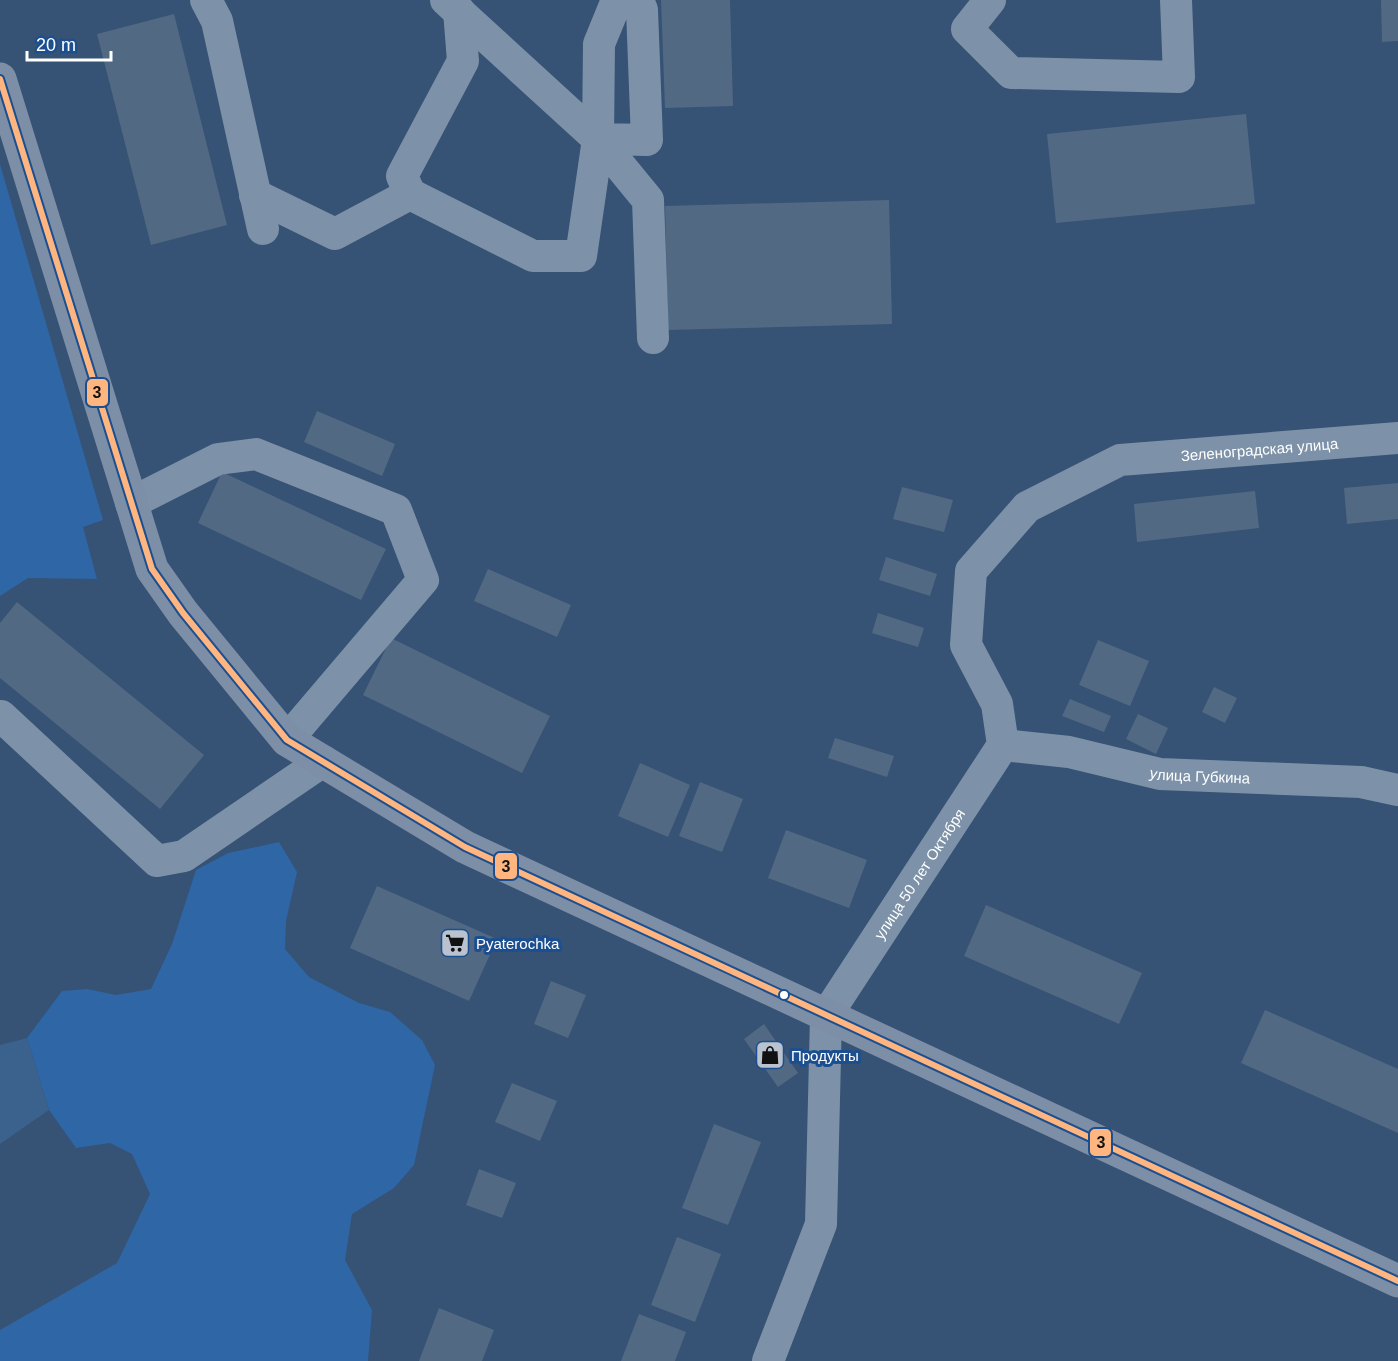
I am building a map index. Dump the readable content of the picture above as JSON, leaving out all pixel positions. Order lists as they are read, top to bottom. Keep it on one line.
{"streets":{"street":["Зеленоградская улица","улица Губкина","улица 50 лет Октября"]},"crossings":[["Зеленоградская улица","улица Губкина"],["Зеленоградская улица","улица 50 лет Октября"],["улица Губкина","улица 50 лет Октября"]],"places":{"supermarket":["Pyaterochka"],"shop":["Продукты"]},"lines":["transit line 3"],"scale_bar":"20 m"}
